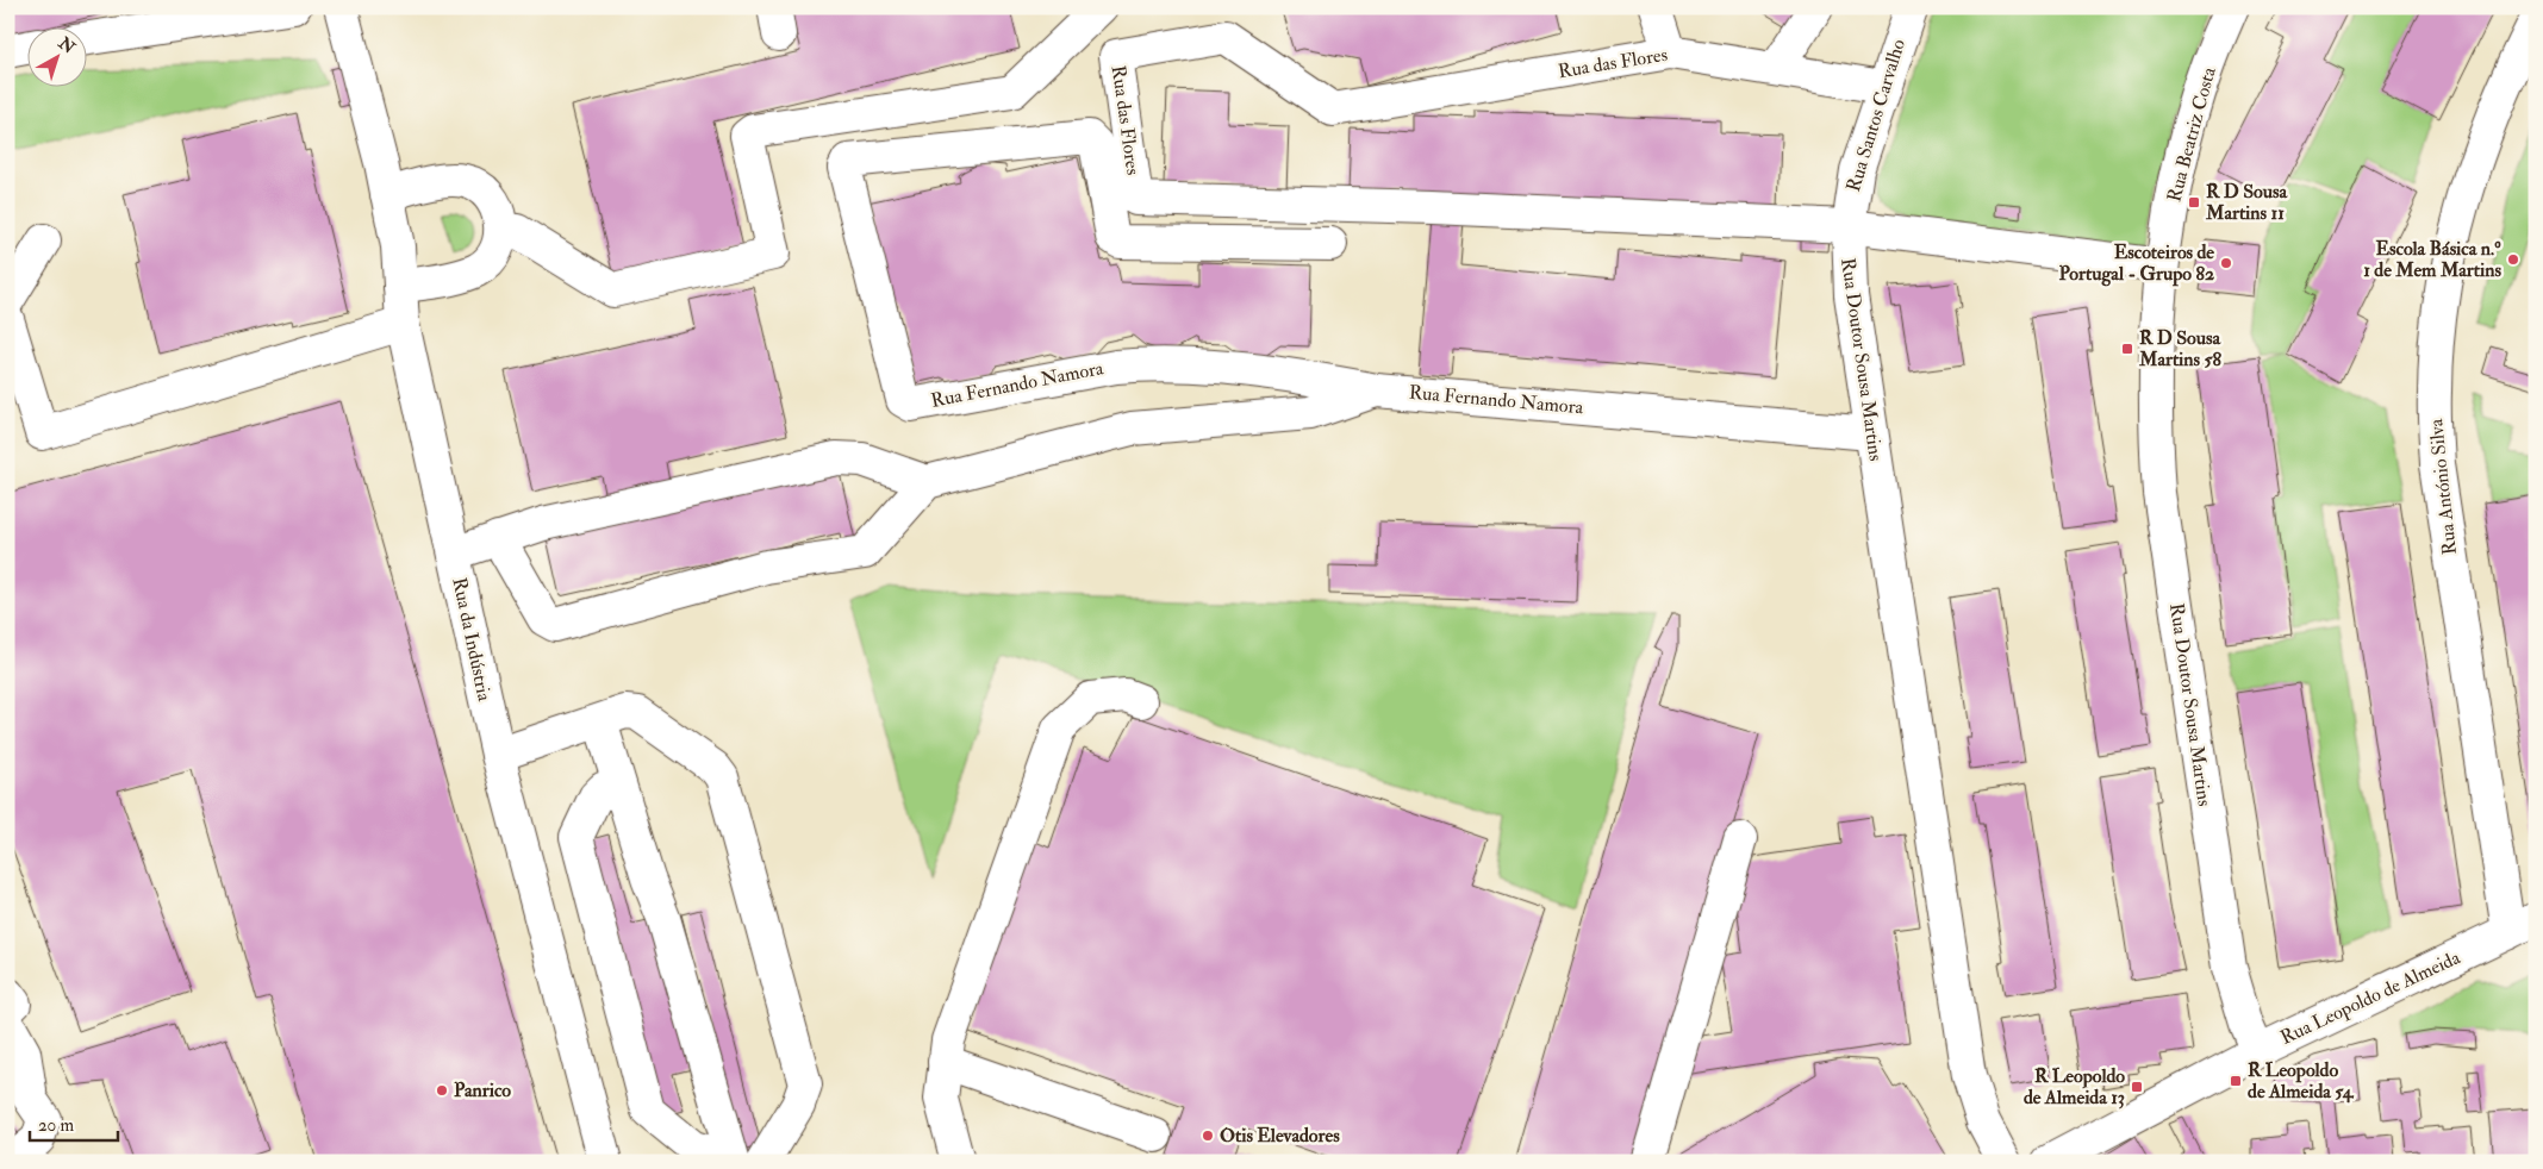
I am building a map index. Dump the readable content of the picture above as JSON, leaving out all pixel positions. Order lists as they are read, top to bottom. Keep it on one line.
{"streets":{"street":["Rua das Flores","Rua Santos Carvalho","Rua Beatriz Costa","Rua Doutor Sousa Martins","Rua Fernando Namora","Rua António Silva","Rua da Indústria","Rua Leopoldo de Almeida"]},"crossings":[["Rua das Flores","Rua Santos Carvalho"],["Rua das Flores","Rua Doutor Sousa Martins"],["Rua Santos Carvalho","Rua Doutor Sousa Martins"],["Rua Beatriz Costa","Rua Doutor Sousa Martins"],["Rua Doutor Sousa Martins","Rua Fernando Namora"],["Rua Doutor Sousa Martins","Rua Leopoldo de Almeida"],["Rua António Silva","Rua Leopoldo de Almeida"]],"places":{"transit":["R D Sousa Martins 11","R D Sousa Martins 58","R Leopoldo de Almeida 54","R Leopoldo de Almeida 13"],"other":["Escola Básica n.º 1 de Mem Martins","Escoteiros de Portugal - Grupo 82","Panrico","Otis Elevadores"]},"scale_bar":"20 m","north":"top right"}
